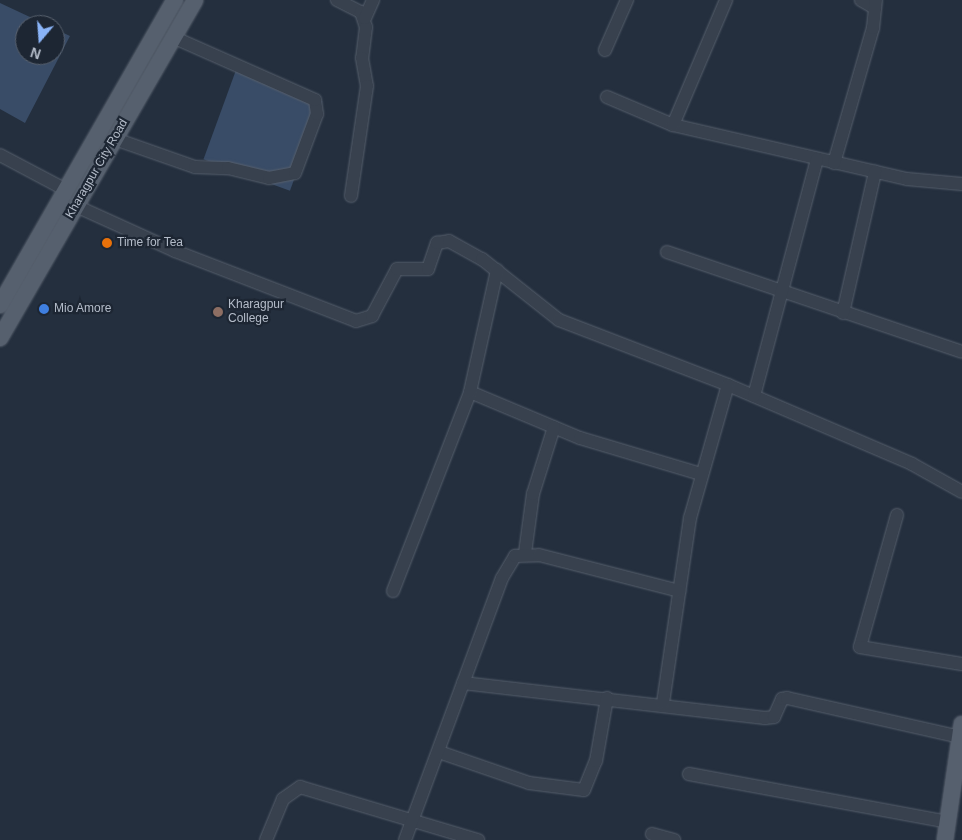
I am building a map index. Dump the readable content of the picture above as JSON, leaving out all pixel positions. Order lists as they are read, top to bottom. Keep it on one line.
{"streets":{"main road":["Kharagpur City Road"]},"places":["Time for Tea","Mio Amore","Kharagpur College"],"north":"bottom"}
